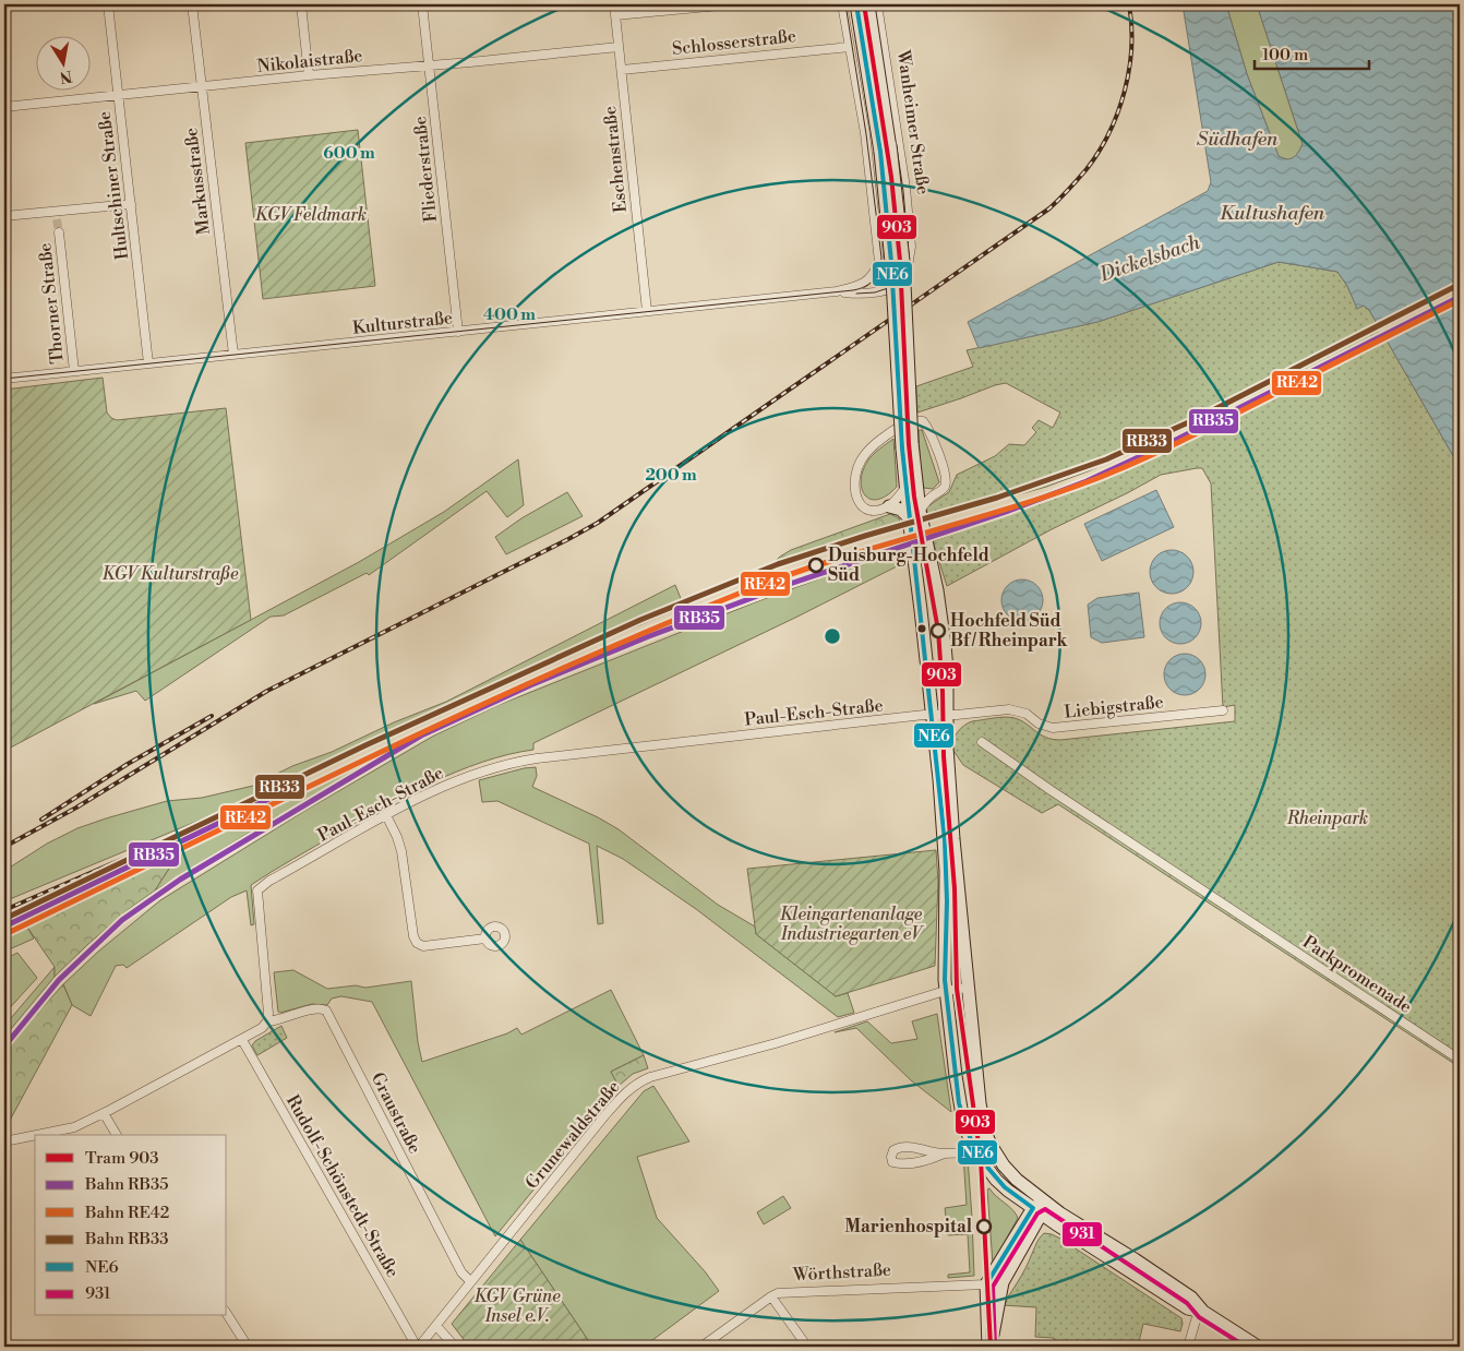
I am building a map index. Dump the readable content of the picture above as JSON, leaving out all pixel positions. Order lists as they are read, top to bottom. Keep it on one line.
{"streets":{"street":["Schlosserstraße","Nikolaistraße","Wanheimer Straße","Eschenstraße","Fliederstraße","Markusstraße","Hultschiner Straße","Thorner Straße","Kulturstraße","Liebigstraße","Paul-Esch-Straße","Parkpromenade","Graustraße","Grunewaldstraße","Rudolf-Schönstedt-Straße","Wörthstraße"]},"crossings":[["Schlosserstraße","Eschenstraße"],["Nikolaistraße","Eschenstraße"],["Nikolaistraße","Fliederstraße"],["Nikolaistraße","Markusstraße"],["Nikolaistraße","Hultschiner Straße"],["Wanheimer Straße","Liebigstraße"],["Wanheimer Straße","Paul-Esch-Straße"],["Wanheimer Straße","Grunewaldstraße"],["Eschenstraße","Kulturstraße"],["Fliederstraße","Kulturstraße"],["Markusstraße","Kulturstraße"],["Hultschiner Straße","Kulturstraße"],["Thorner Straße","Kulturstraße"],["Liebigstraße","Paul-Esch-Straße"],["Paul-Esch-Straße","Graustraße"],["Graustraße","Grunewaldstraße"],["Grunewaldstraße","Rudolf-Schönstedt-Straße"]],"water":["Südhafen","Kultushafen","Dickelsbach"],"parks":["KGV Feldmark","KGV Kulturstraße","Rheinpark","Kleingartenanlage Industriegarten eV","KGV Grüne Insel e.V."],"places":["Duisburg-Hochfeld Süd","Hochfeld Süd Bf / Rheinpark","Marienhospital"],"lines":["tram line 903","transit line NE6","rail line RB33","rail line RB35","rail line RE42","transit line 931"],"legend":["Tram 903","Bahn RB35","Bahn RE42","Bahn RB33","NE6","931"],"scale_bar":"100 m","north":"bottom","rings":["600 m","400 m","200 m"]}
